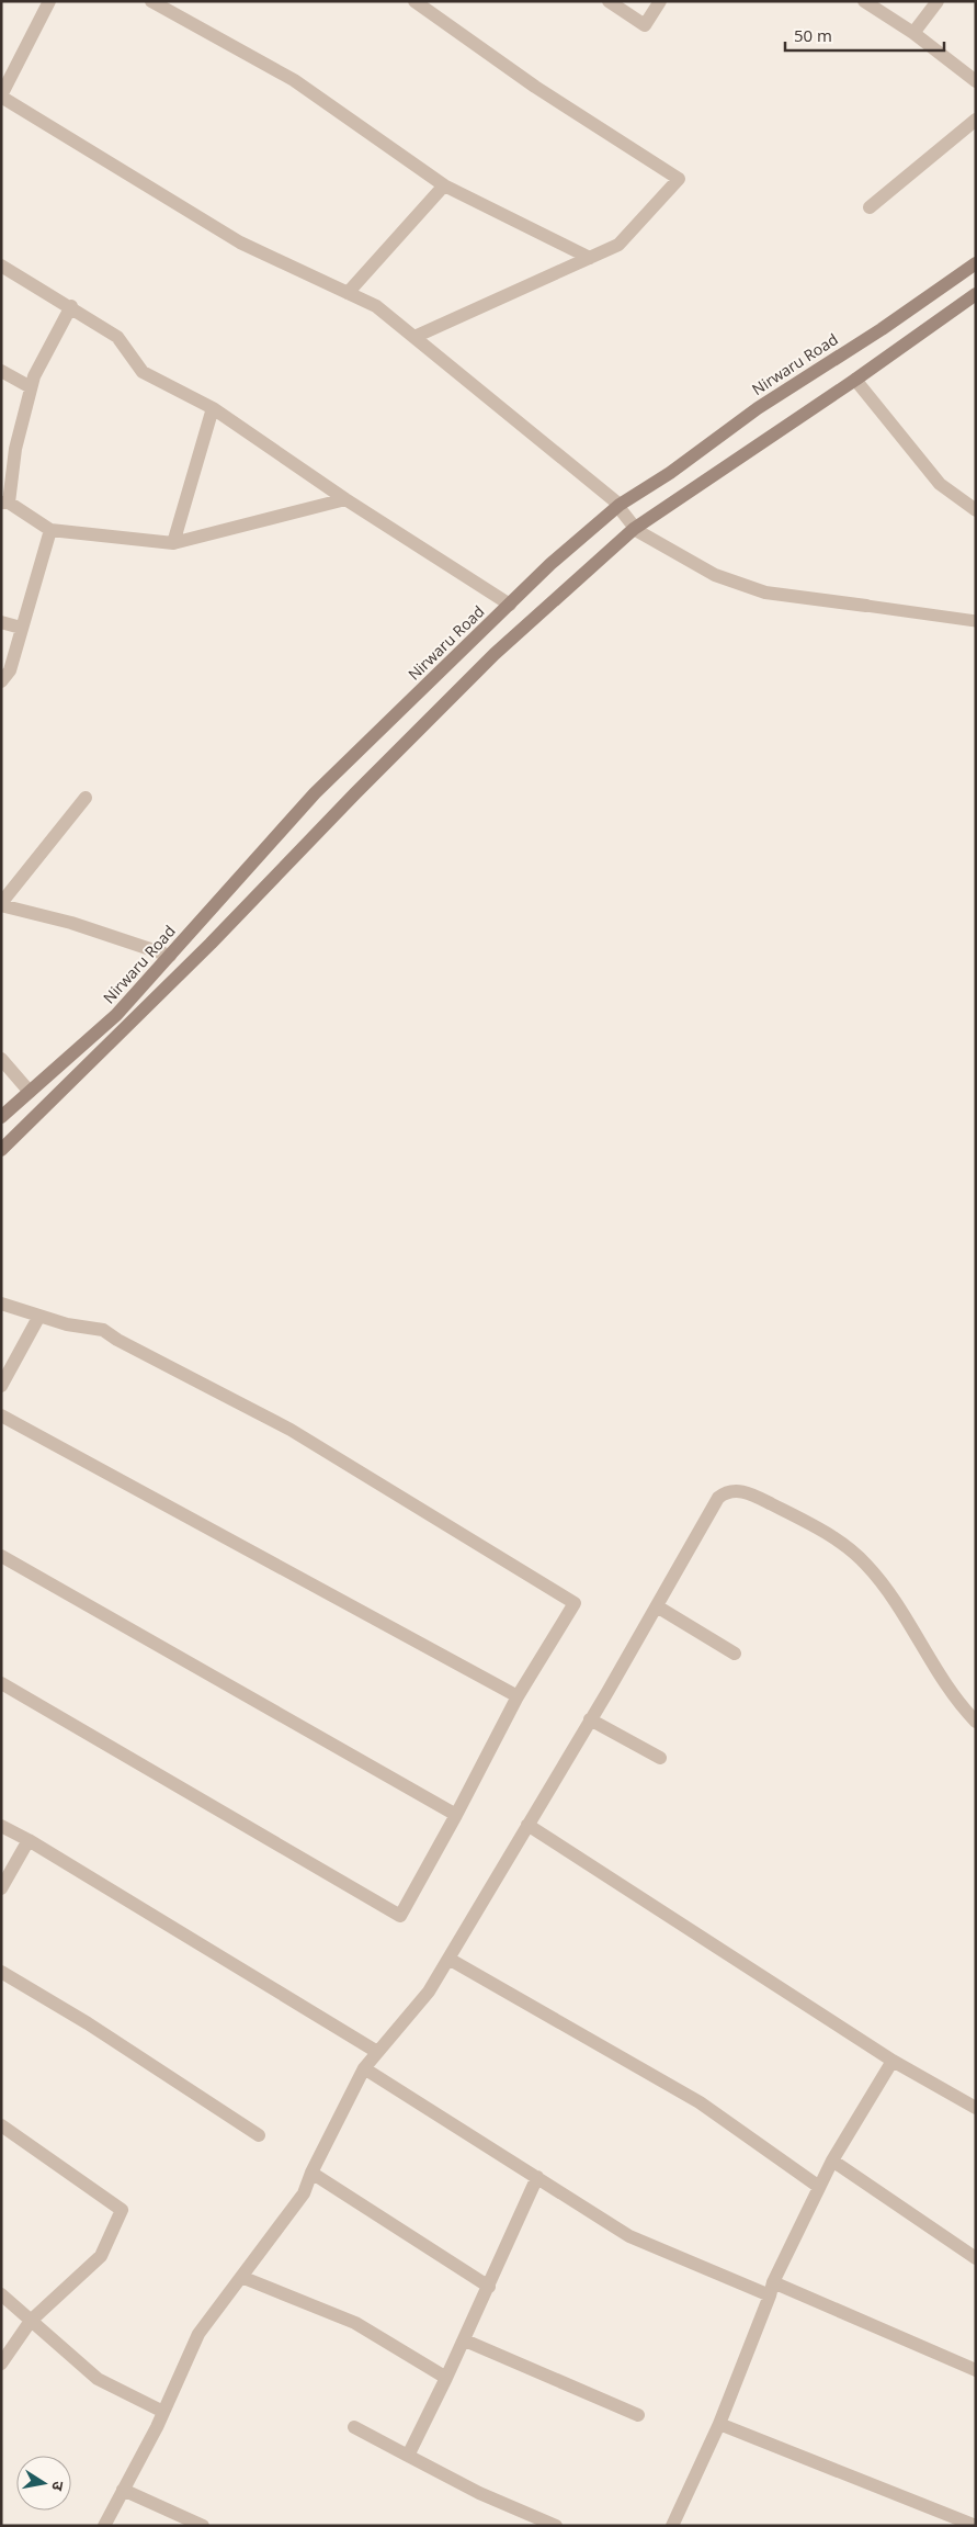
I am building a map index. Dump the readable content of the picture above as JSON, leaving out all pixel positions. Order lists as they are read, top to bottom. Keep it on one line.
{"streets":{"street":["Nirwaru Road"]},"scale_bar":"50 m","north":"right"}
